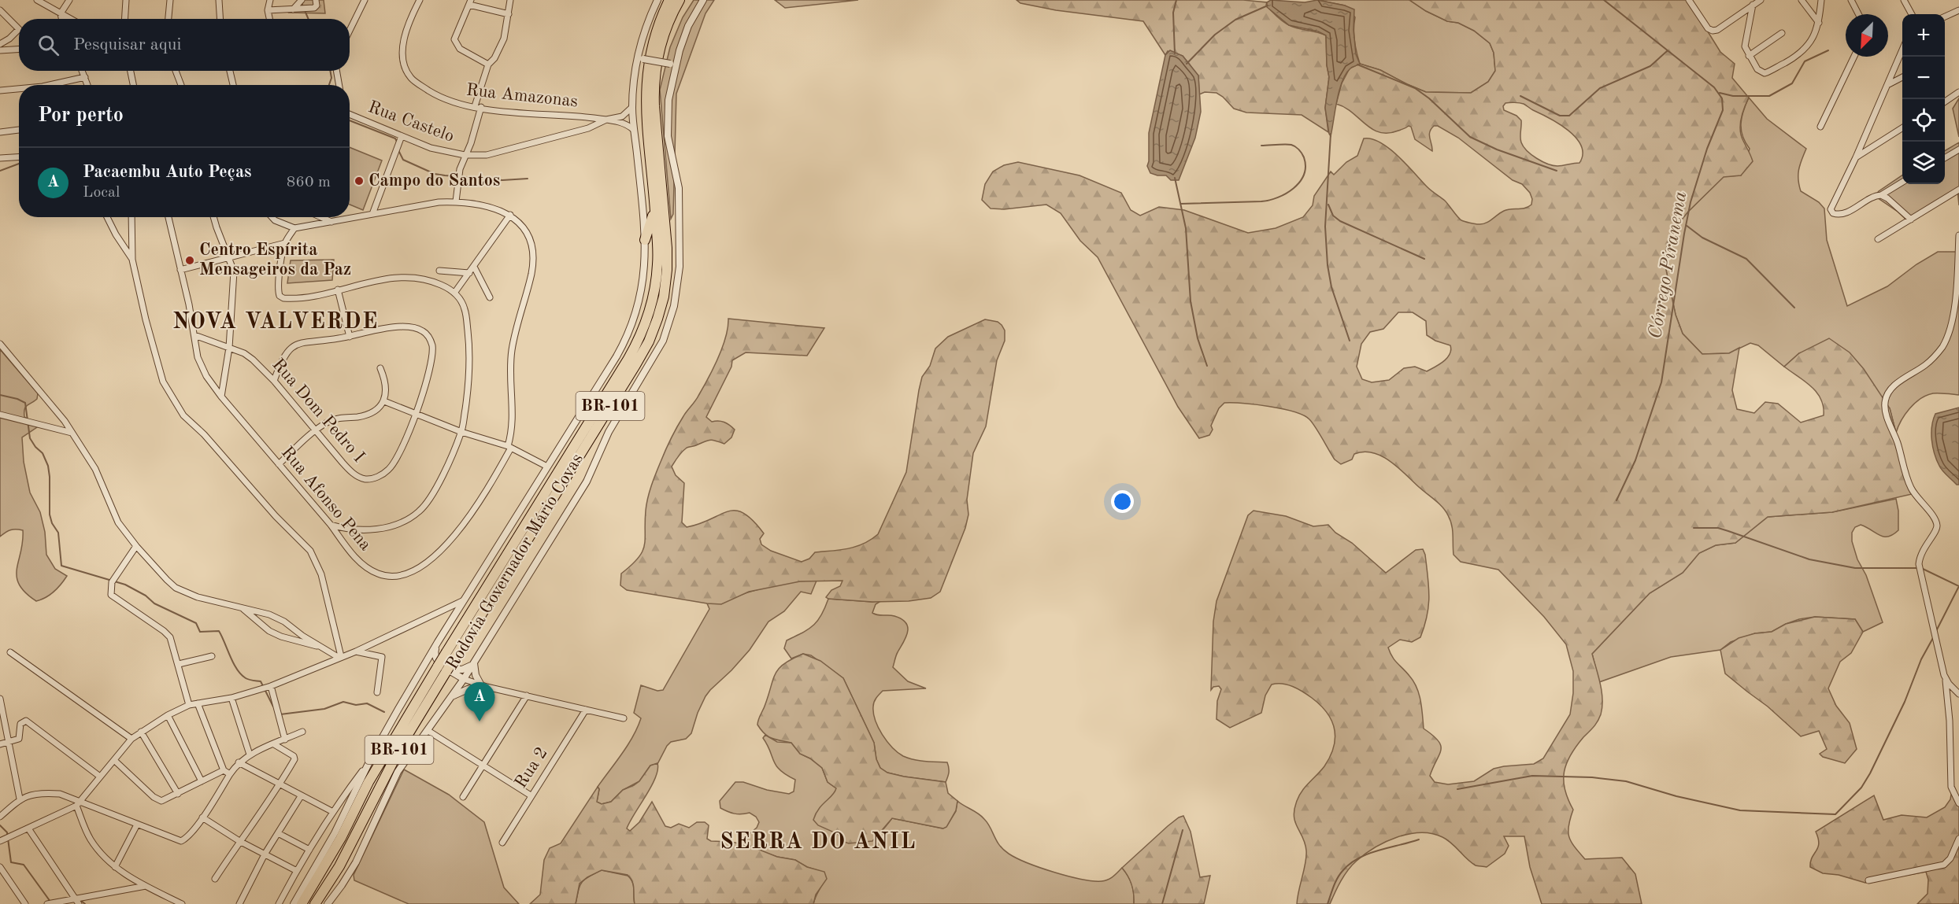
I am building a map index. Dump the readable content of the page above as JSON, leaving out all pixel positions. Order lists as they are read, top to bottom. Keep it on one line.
{"streets":{"highway":["BR-101","Rodovia Governador Mário Covas"],"street":["Rua Amazonas","Rua Castelo","Rua Dom Pedro I","Rua Afonso Pena","Rua 2"]},"crossings":[["Rua Amazonas","Rua Castelo"],["Rua Dom Pedro I","Rua Afonso Pena"]],"districts":["NOVA VALVERDE","SERRA DO ANIL"],"water":["Córrego Piranema"],"places":["Campo do Santos","Centro Espírita Mensageiros da Paz"],"north":"bottom left","page":{"map_buttons":["+","−"],"search":"Pesquisar aqui","heading":"Por perto","list":[{"mark":"A","name":"Pacaembu Auto Peças","note":"Local","value":"860 m"}],"pins":"A"}}
